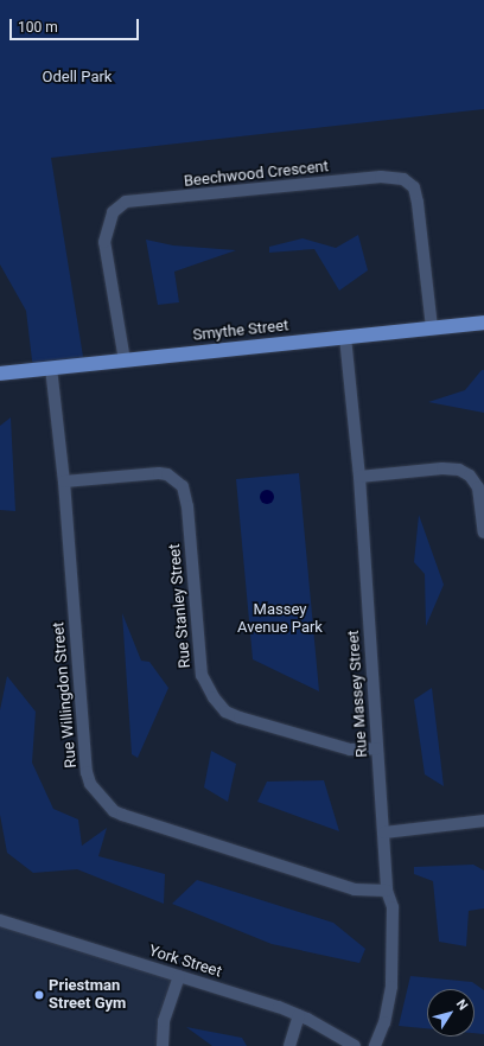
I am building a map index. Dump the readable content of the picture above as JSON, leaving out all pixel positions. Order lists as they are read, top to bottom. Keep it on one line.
{"streets":{"main road":["Smythe Street"],"street":["Beechwood Crescent","Rue Stanley Street","Rue Massey Street","Rue Willingdon Street","York Street"]},"crossings":[["Beechwood Crescent","Smythe Street"],["Smythe Street","Rue Massey Street"],["Smythe Street","Rue Willingdon Street"],["Rue Stanley Street","Rue Massey Street"],["Rue Stanley Street","Rue Willingdon Street"],["Rue Massey Street","Rue Willingdon Street"]],"parks":["Odell Park","Massey Avenue Park"],"places":["Priestman Street Gym"],"scale_bar":"100 m","north":"top right"}
